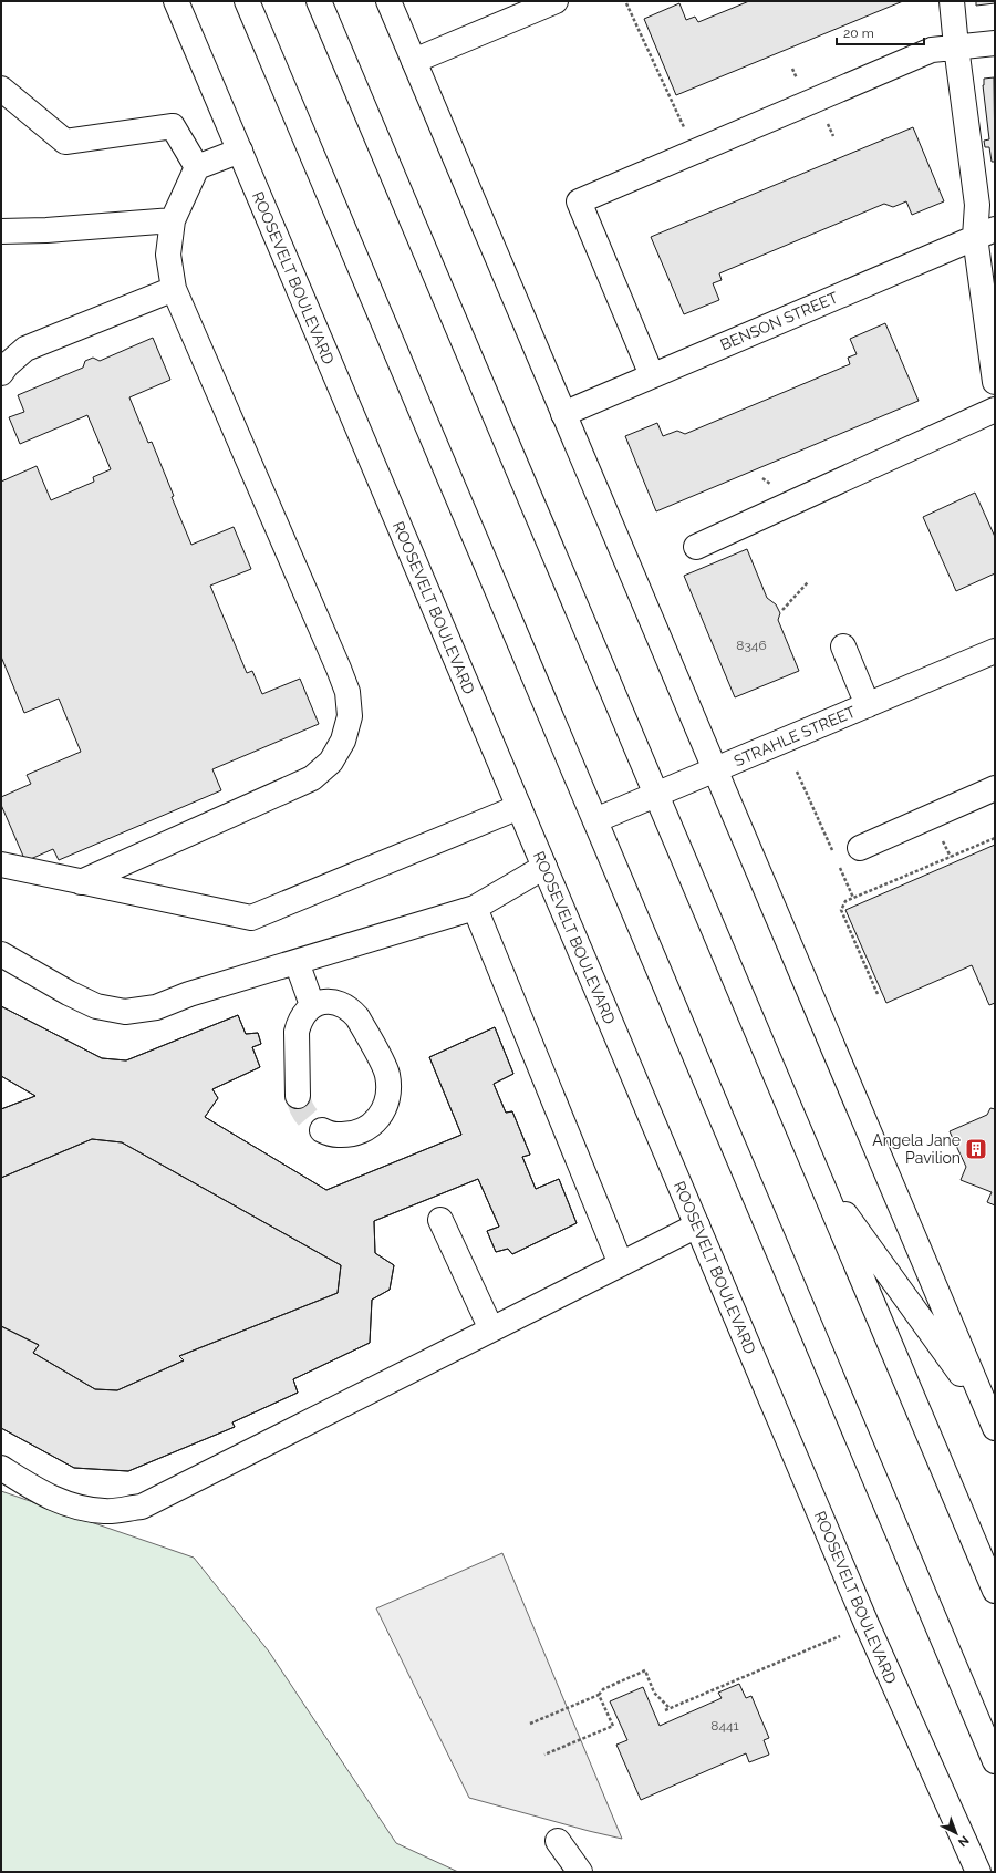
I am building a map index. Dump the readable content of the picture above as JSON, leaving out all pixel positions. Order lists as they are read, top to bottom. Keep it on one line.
{"streets":{"main road":["ROOSEVELT BOULEVARD","BENSON STREET","STRAHLE STREET"]},"places":{"building":["Angela Jane Pavilion"]},"house_numbers":["8346","8441"],"scale_bar":"20 m","north":"bottom right"}
